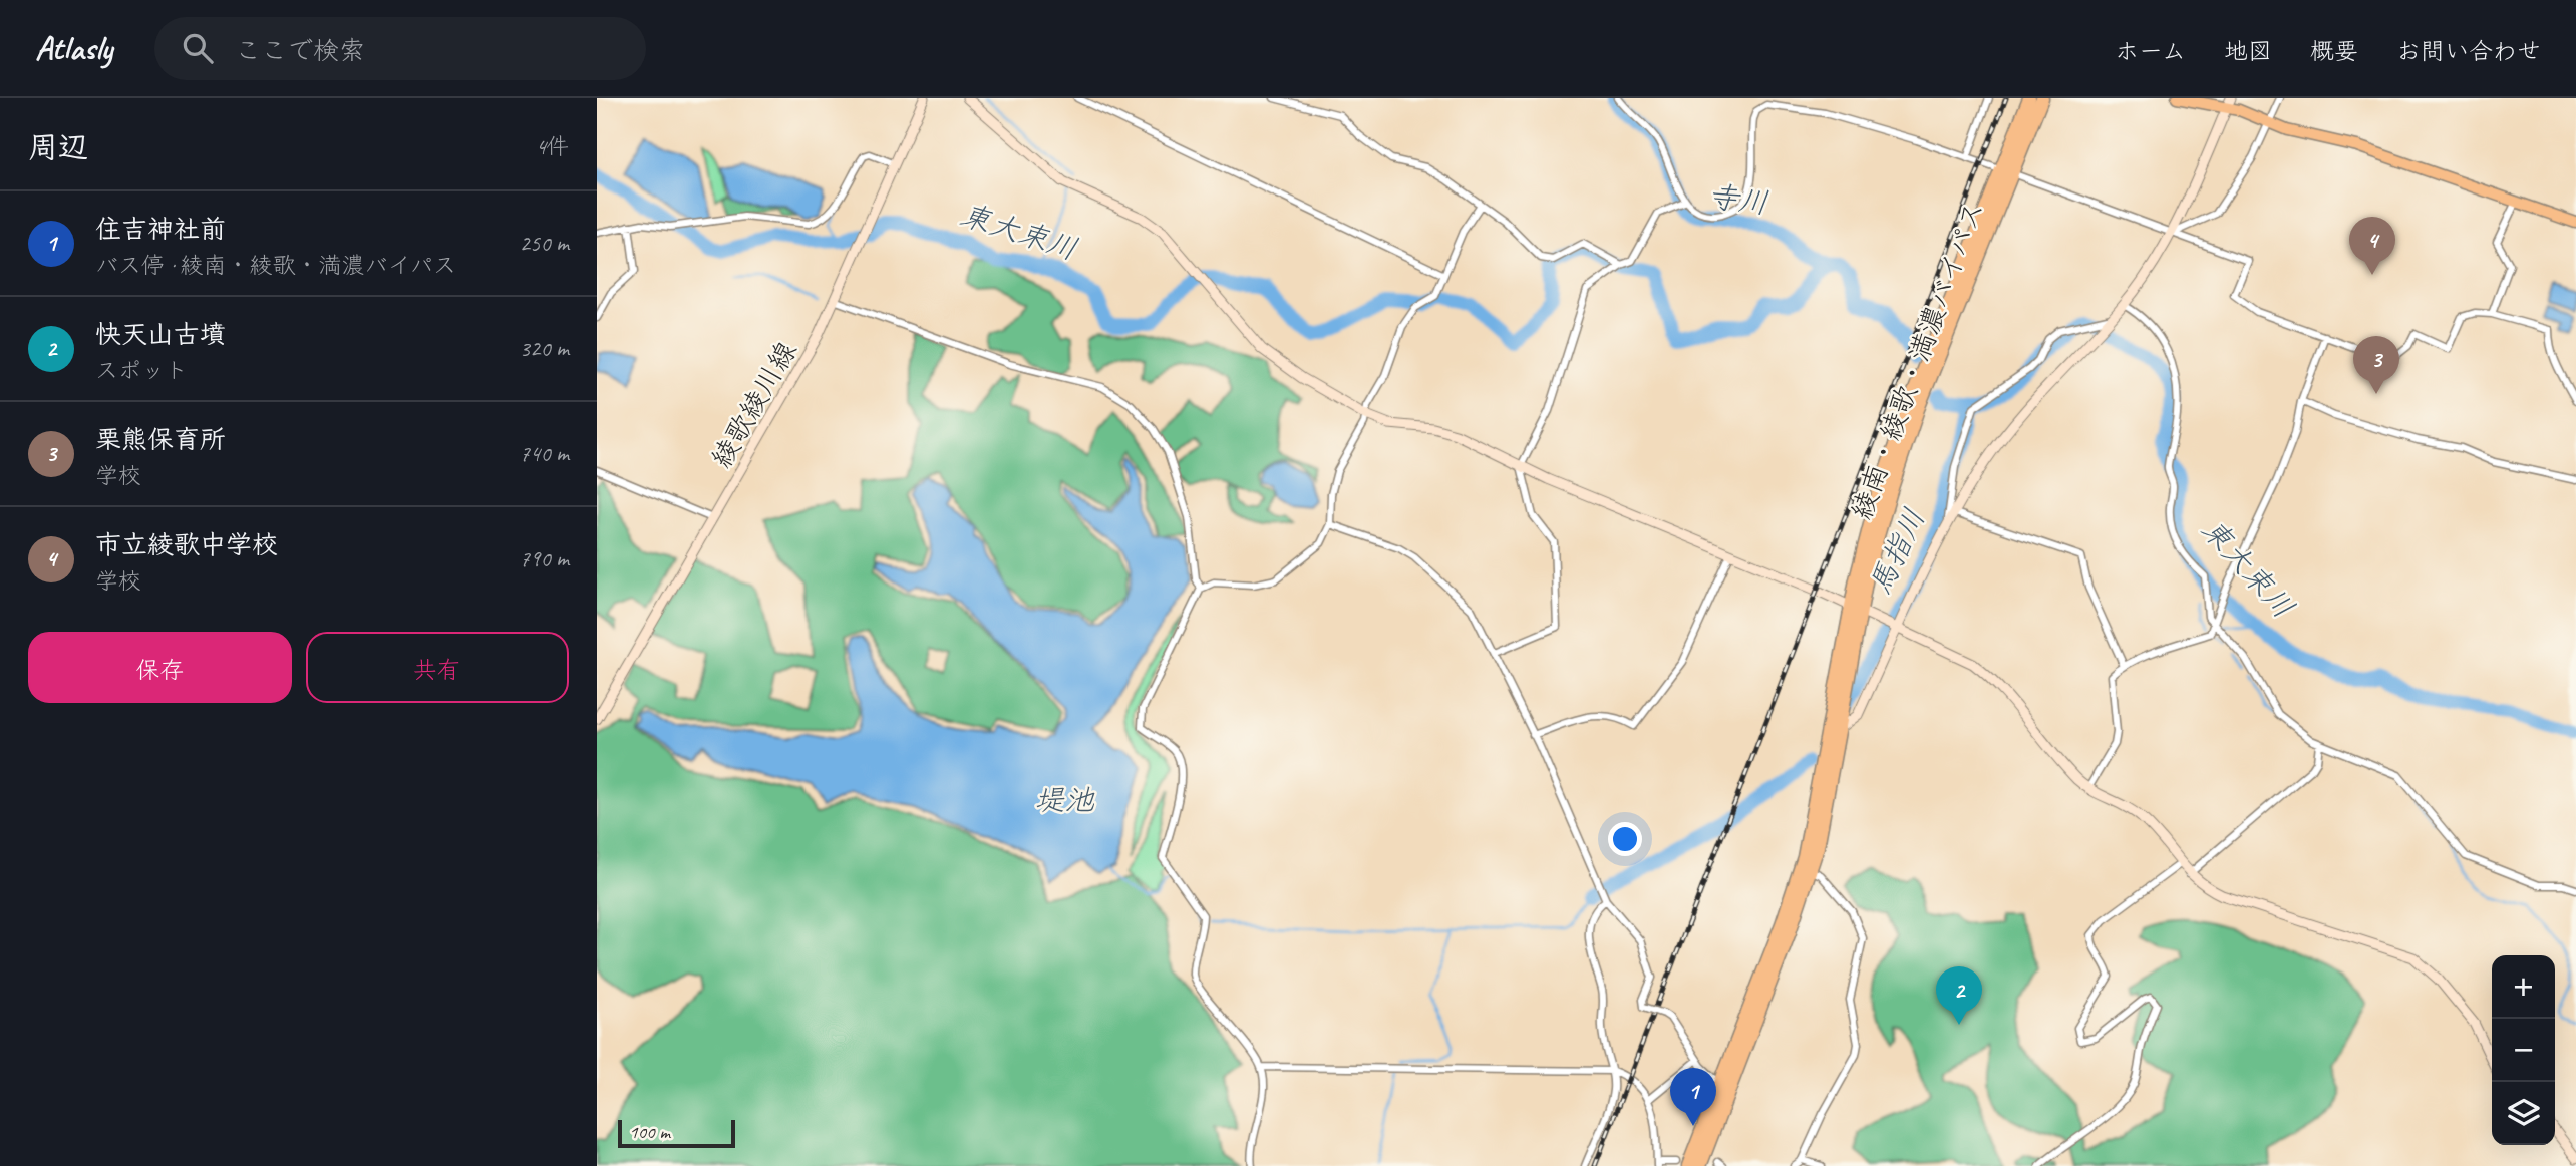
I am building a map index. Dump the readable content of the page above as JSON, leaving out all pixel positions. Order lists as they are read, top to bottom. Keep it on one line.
{"streets":{"highway":["綾南・綾歌・満濃バイパス"],"street":["綾歌綾川線"]},"water":["寺川","東大束川","馬指川","堤池"],"scale_bar":"100 m","page":{"header":"Atlasly","search":"ここで検索","nav":["ホーム","地図","概要","お問い合わせ"],"heading":["周辺","4件"],"list":[{"mark":"1","name":"住吉神社前","note":"バス停 · 綾南・綾歌・満濃バイパス","value":"250 m"},{"mark":"2","name":"快天山古墳","note":"スポット","value":"320 m"},{"mark":"3","name":"栗熊保育所","note":"学校","value":"740 m"},{"mark":"4","name":"市立綾歌中学校","note":"学校","value":"790 m"}],"pins":["4","3","2","1"],"buttons":["保存","共有"],"map_buttons":["+","−"],"scale":"100 m"}}
